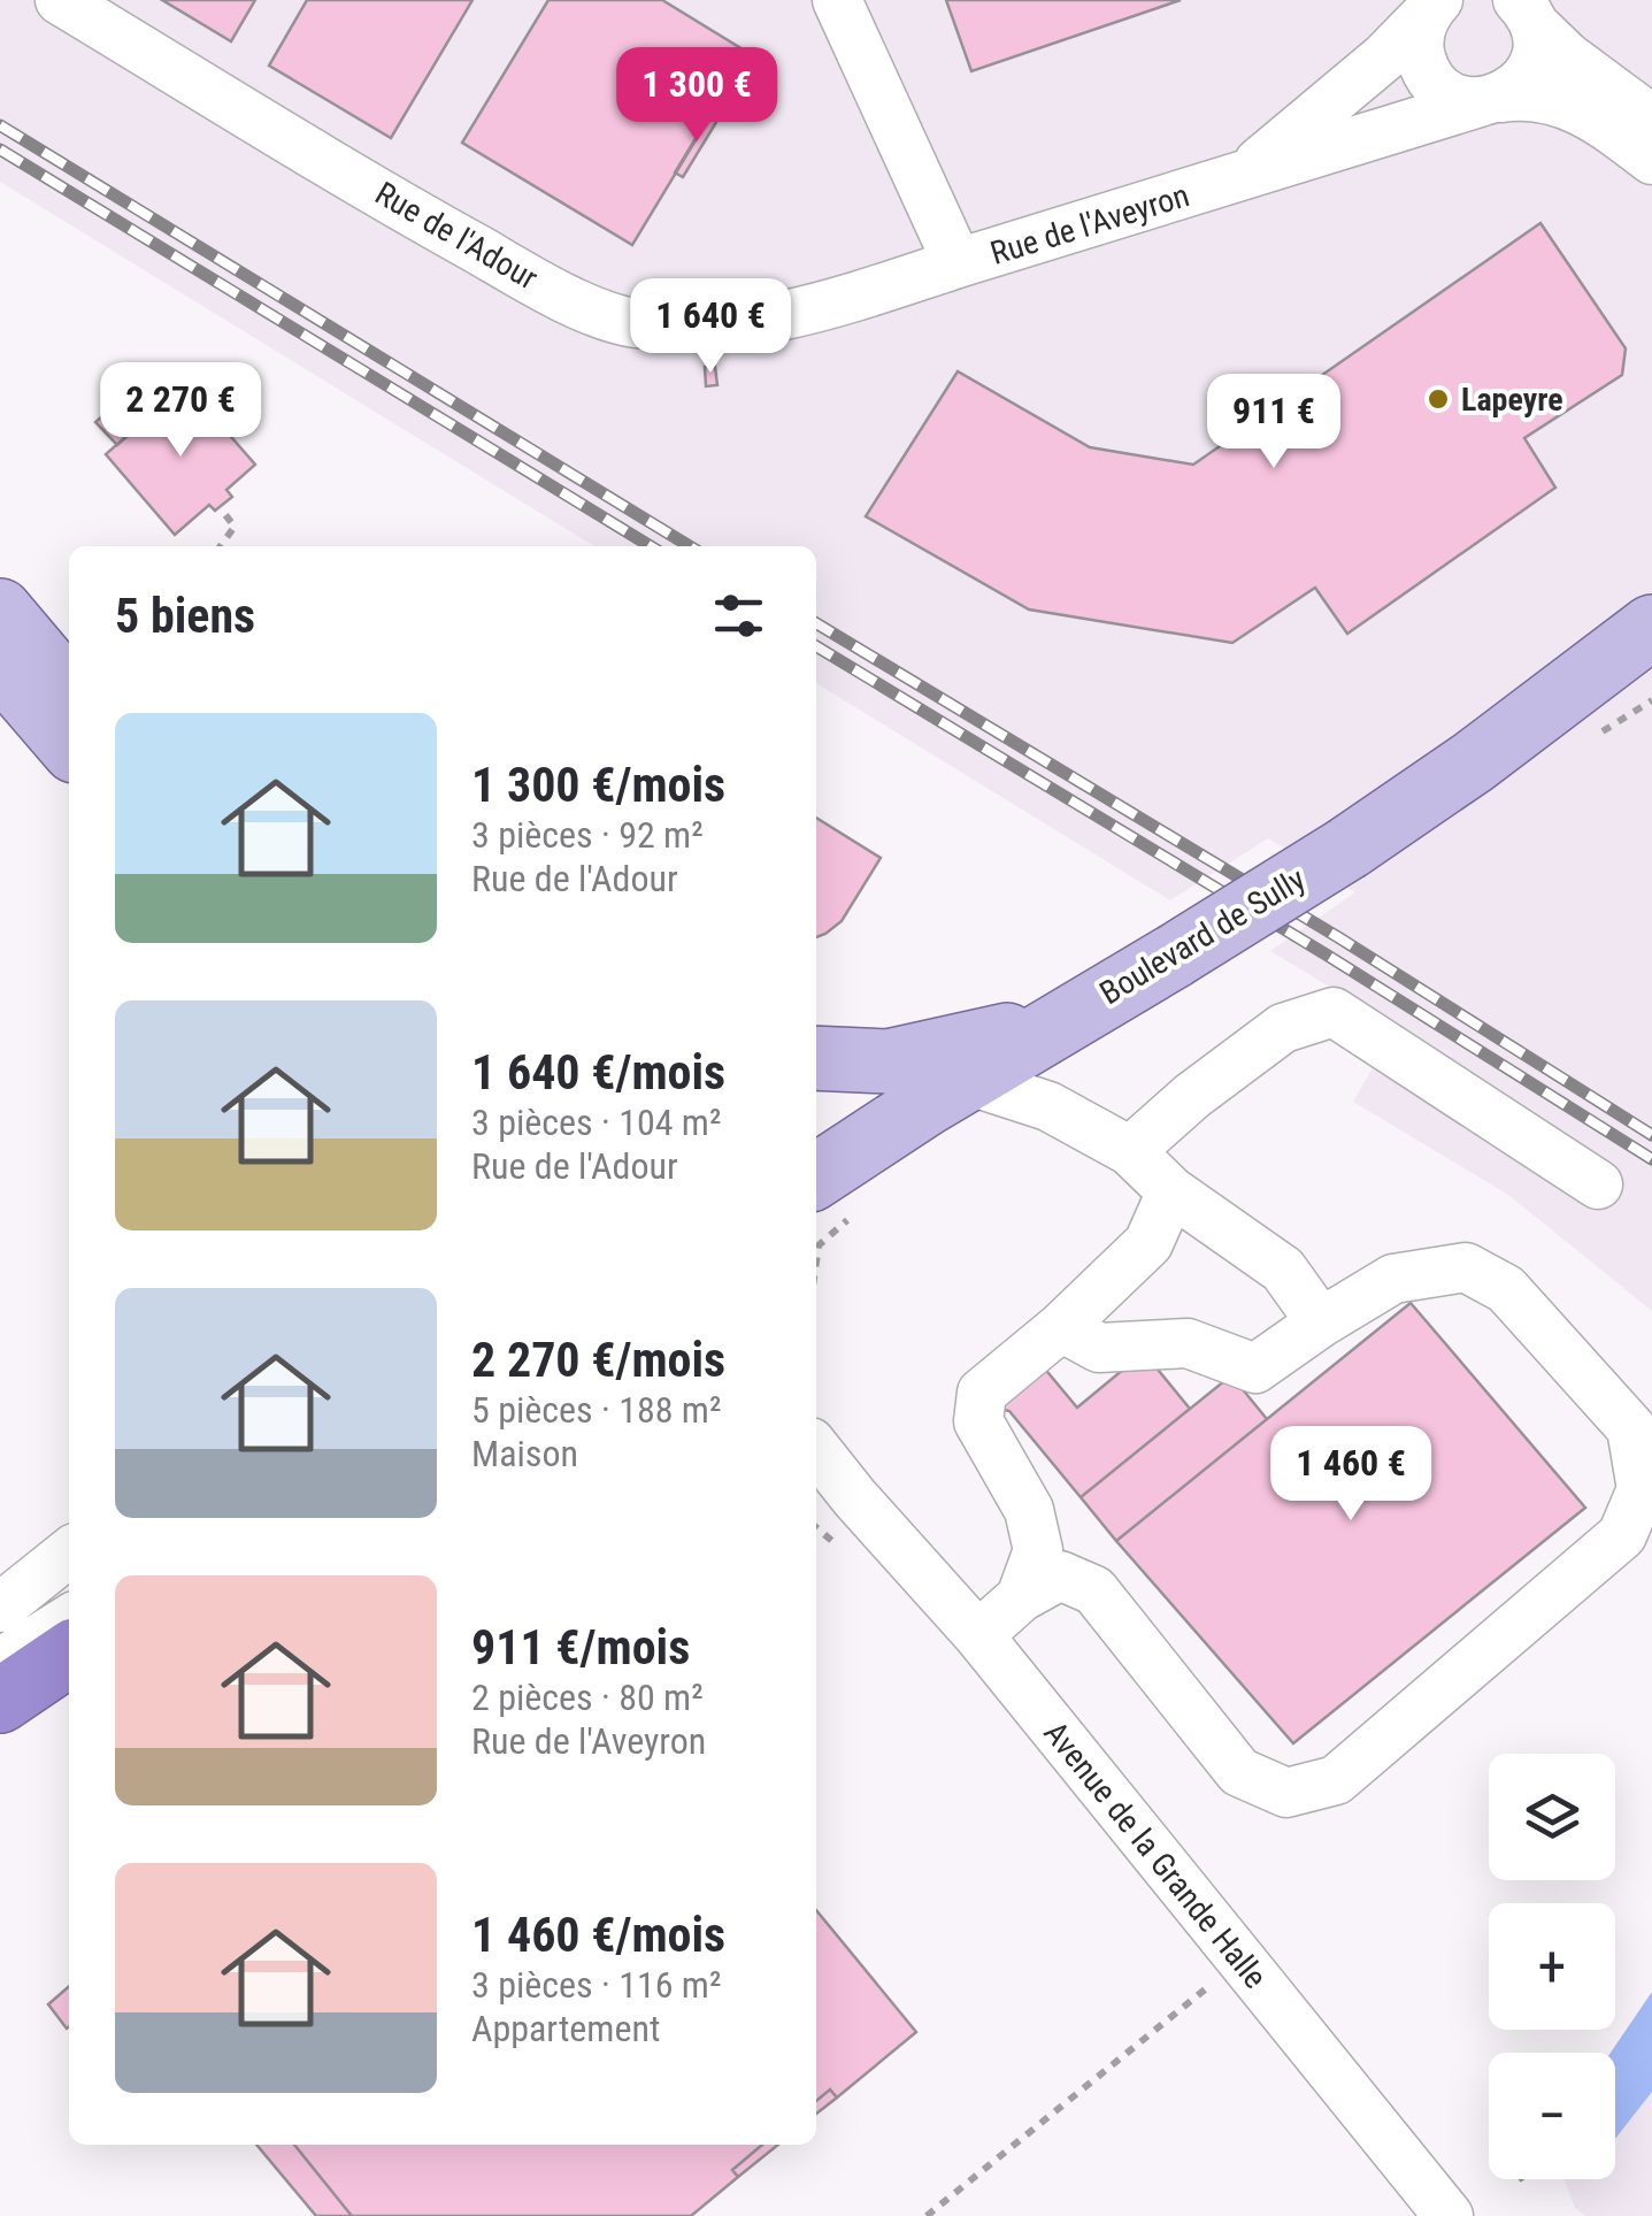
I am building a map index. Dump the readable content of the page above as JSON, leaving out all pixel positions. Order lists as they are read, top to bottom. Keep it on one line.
{"streets":{"main road":["Boulevard de Sully"],"street":["Rue de l'Aveyron","Rue de l'Adour","Avenue de la Grande Halle"]},"crossings":[["Rue de l'Aveyron","Rue de l'Adour"]],"places":["Lapeyre"],"page":{"price":["1 300 €","1 640 €","2 270 €","911 €","1 460 €"],"heading":"5 biens","list":[{"name":"1 300 €/mois","note":"3 pièces · 92 m² · Rue de l'Adour"},{"name":"1 640 €/mois","note":"3 pièces · 104 m² · Rue de l'Adour"},{"name":"2 270 €/mois","note":"5 pièces · 188 m² · Maison"},{"name":"911 €/mois","note":"2 pièces · 80 m² · Rue de l'Aveyron"},{"name":"1 460 €/mois","note":"3 pièces · 116 m² · Appartement"}],"map_buttons":["+","−"]}}
